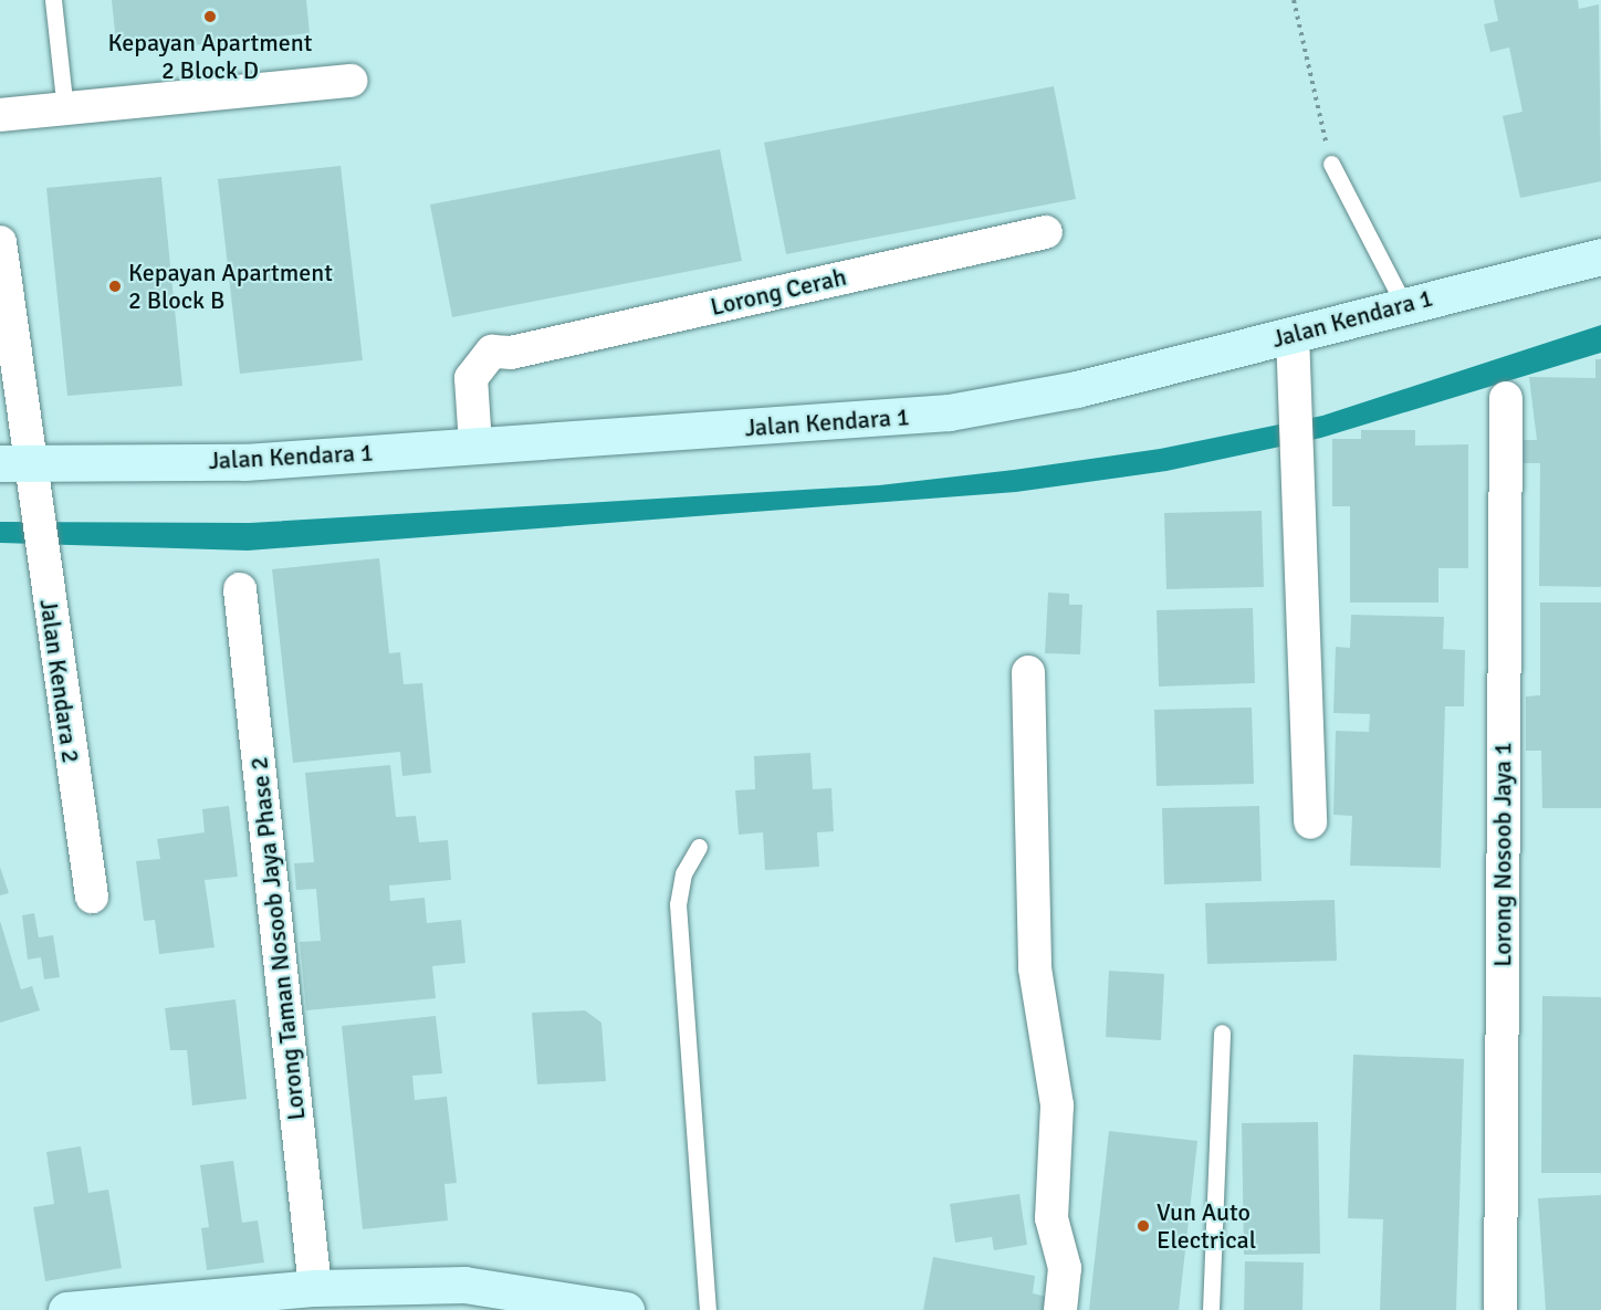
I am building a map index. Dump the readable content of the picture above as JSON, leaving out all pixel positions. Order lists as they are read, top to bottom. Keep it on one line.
{"streets":{"street":["Lorong Cerah","Jalan Kendara 1","Jalan Kendara 2","Lorong Nosoob Jaya 1","Lorong Taman Nosoob Jaya Phase 2"]},"crossings":[["Lorong Cerah","Jalan Kendara 1"],["Jalan Kendara 1","Jalan Kendara 2"]],"places":["Kepayan Apartment 2 Block D","Kepayan Apartment 2 Block B","Vun Auto Electrical"]}
